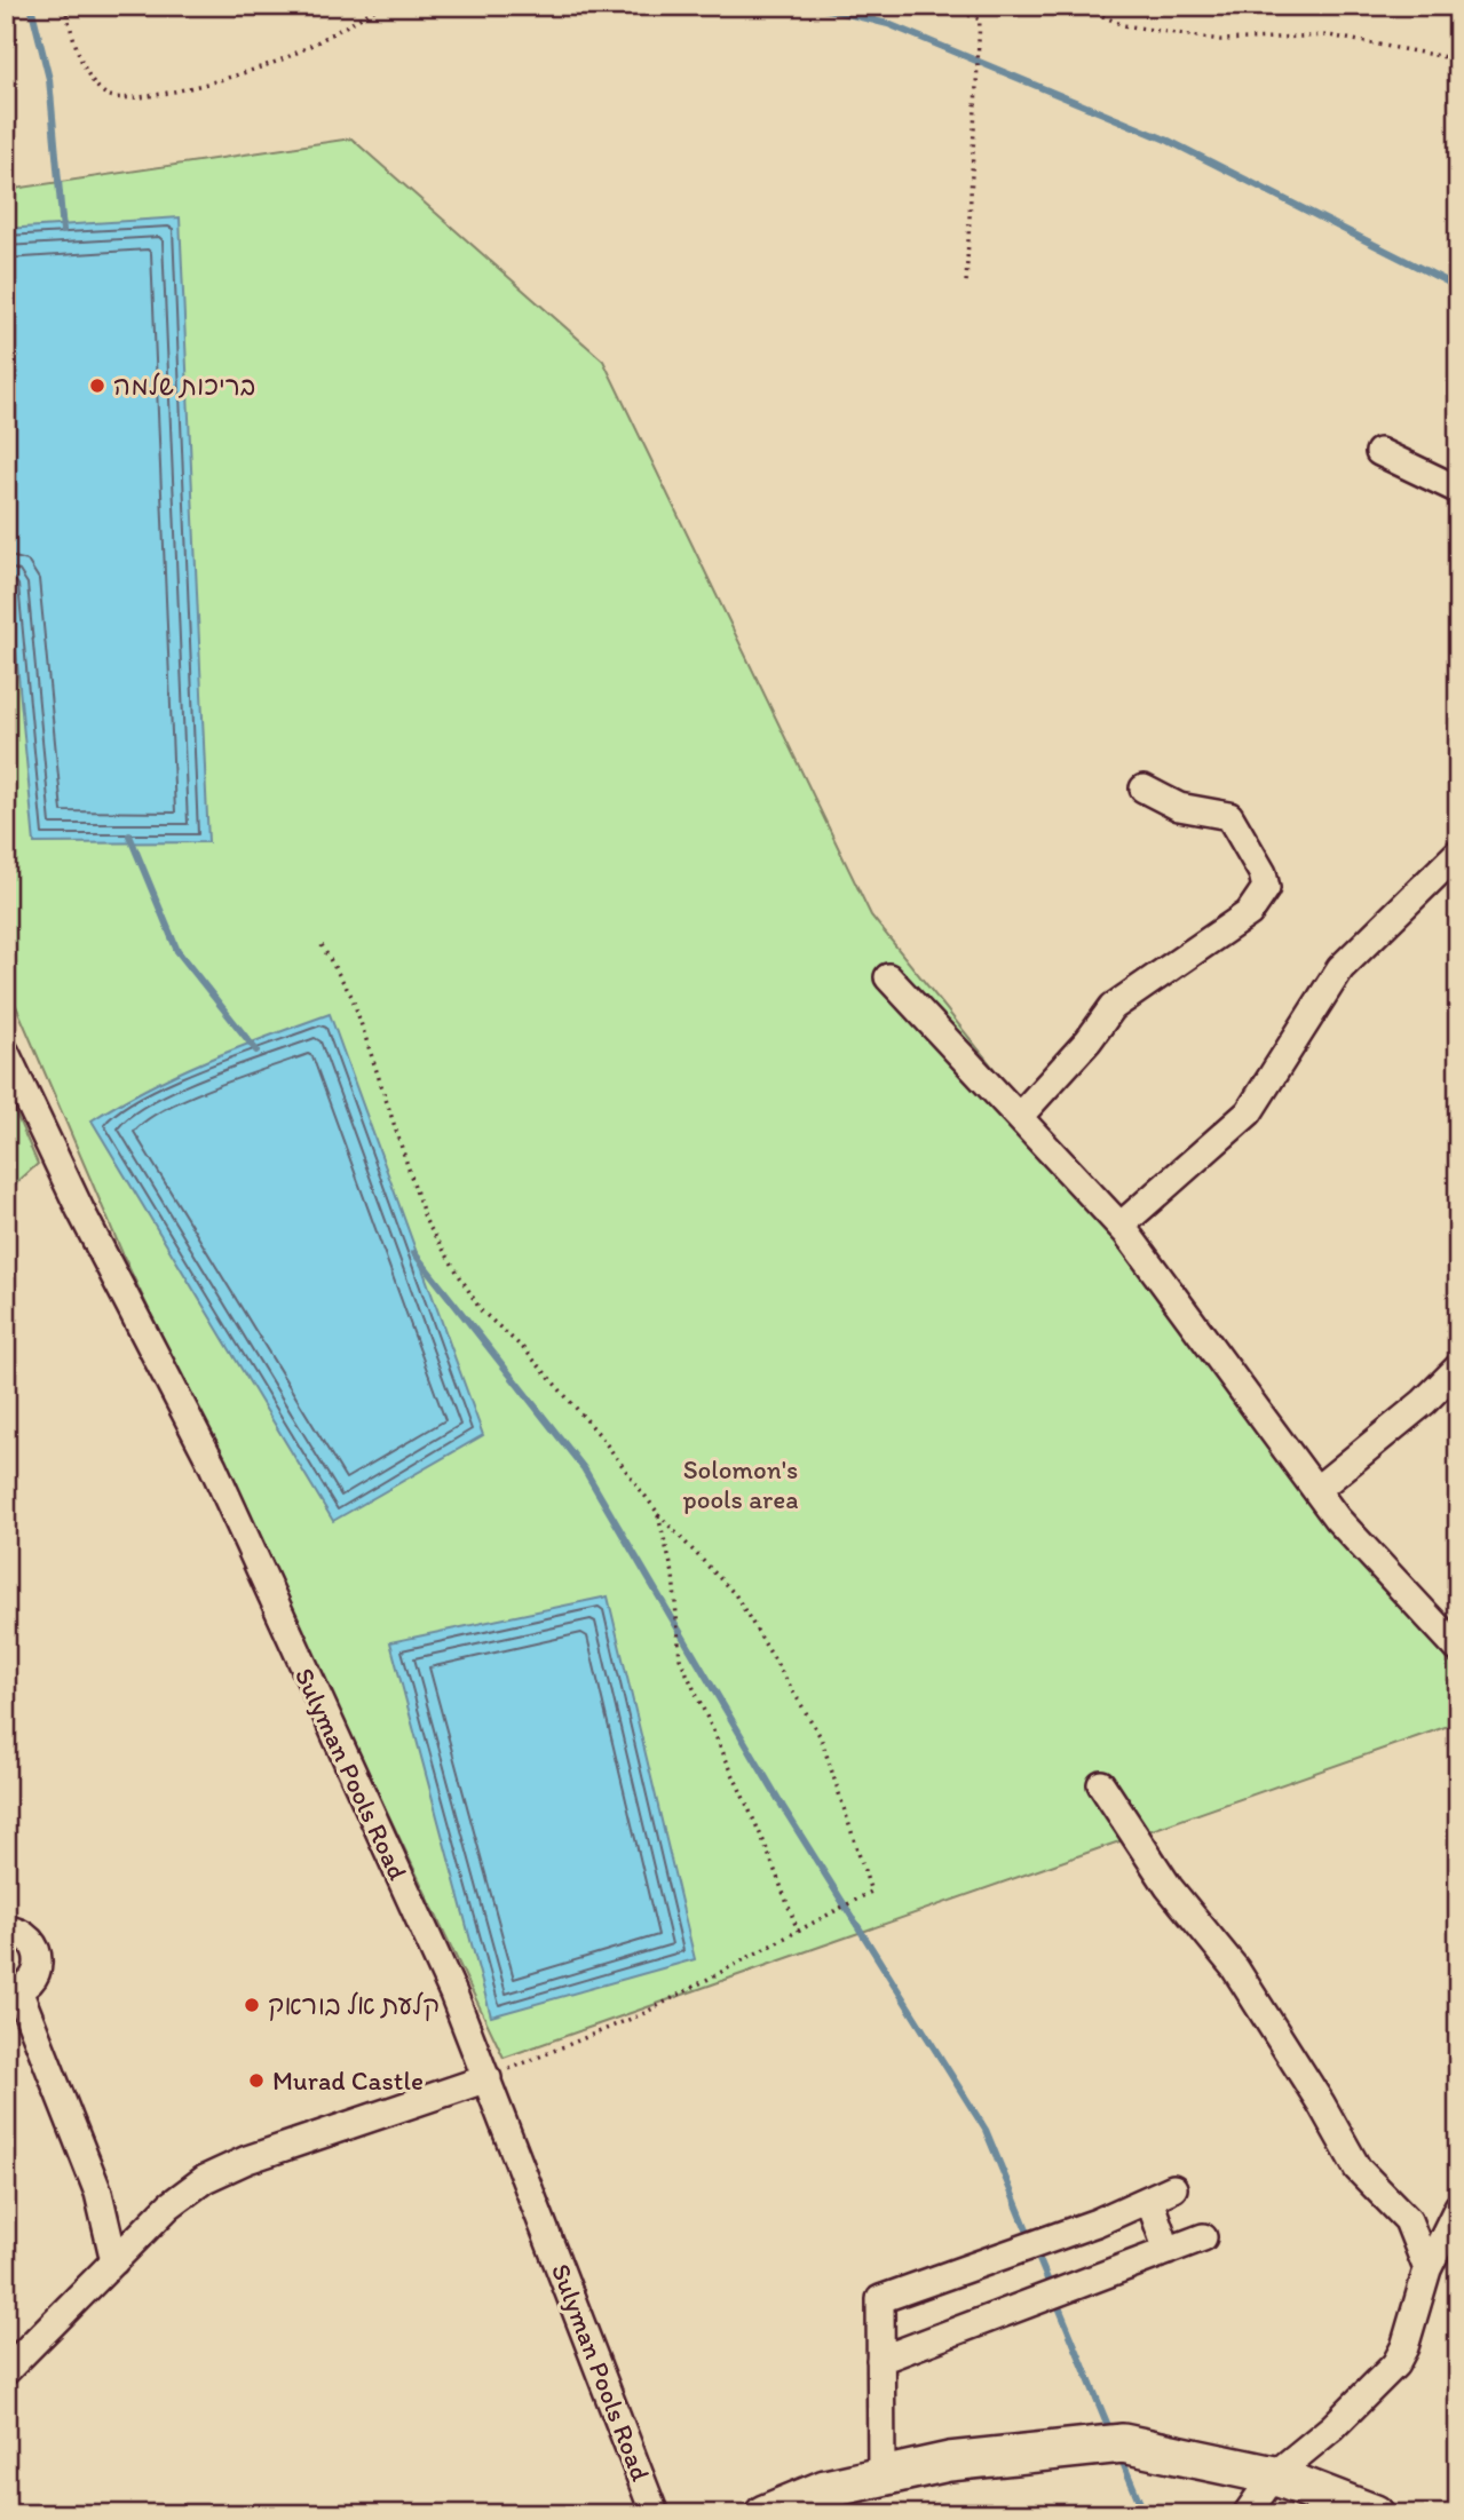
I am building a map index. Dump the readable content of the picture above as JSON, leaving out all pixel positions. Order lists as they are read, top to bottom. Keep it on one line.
{"streets":{"street":["Sulyman Pools Road"]},"parks":["Solomon's pools area"],"places":["בריכות שלמה","קלעת אל בוראק","Murad Castle"]}
